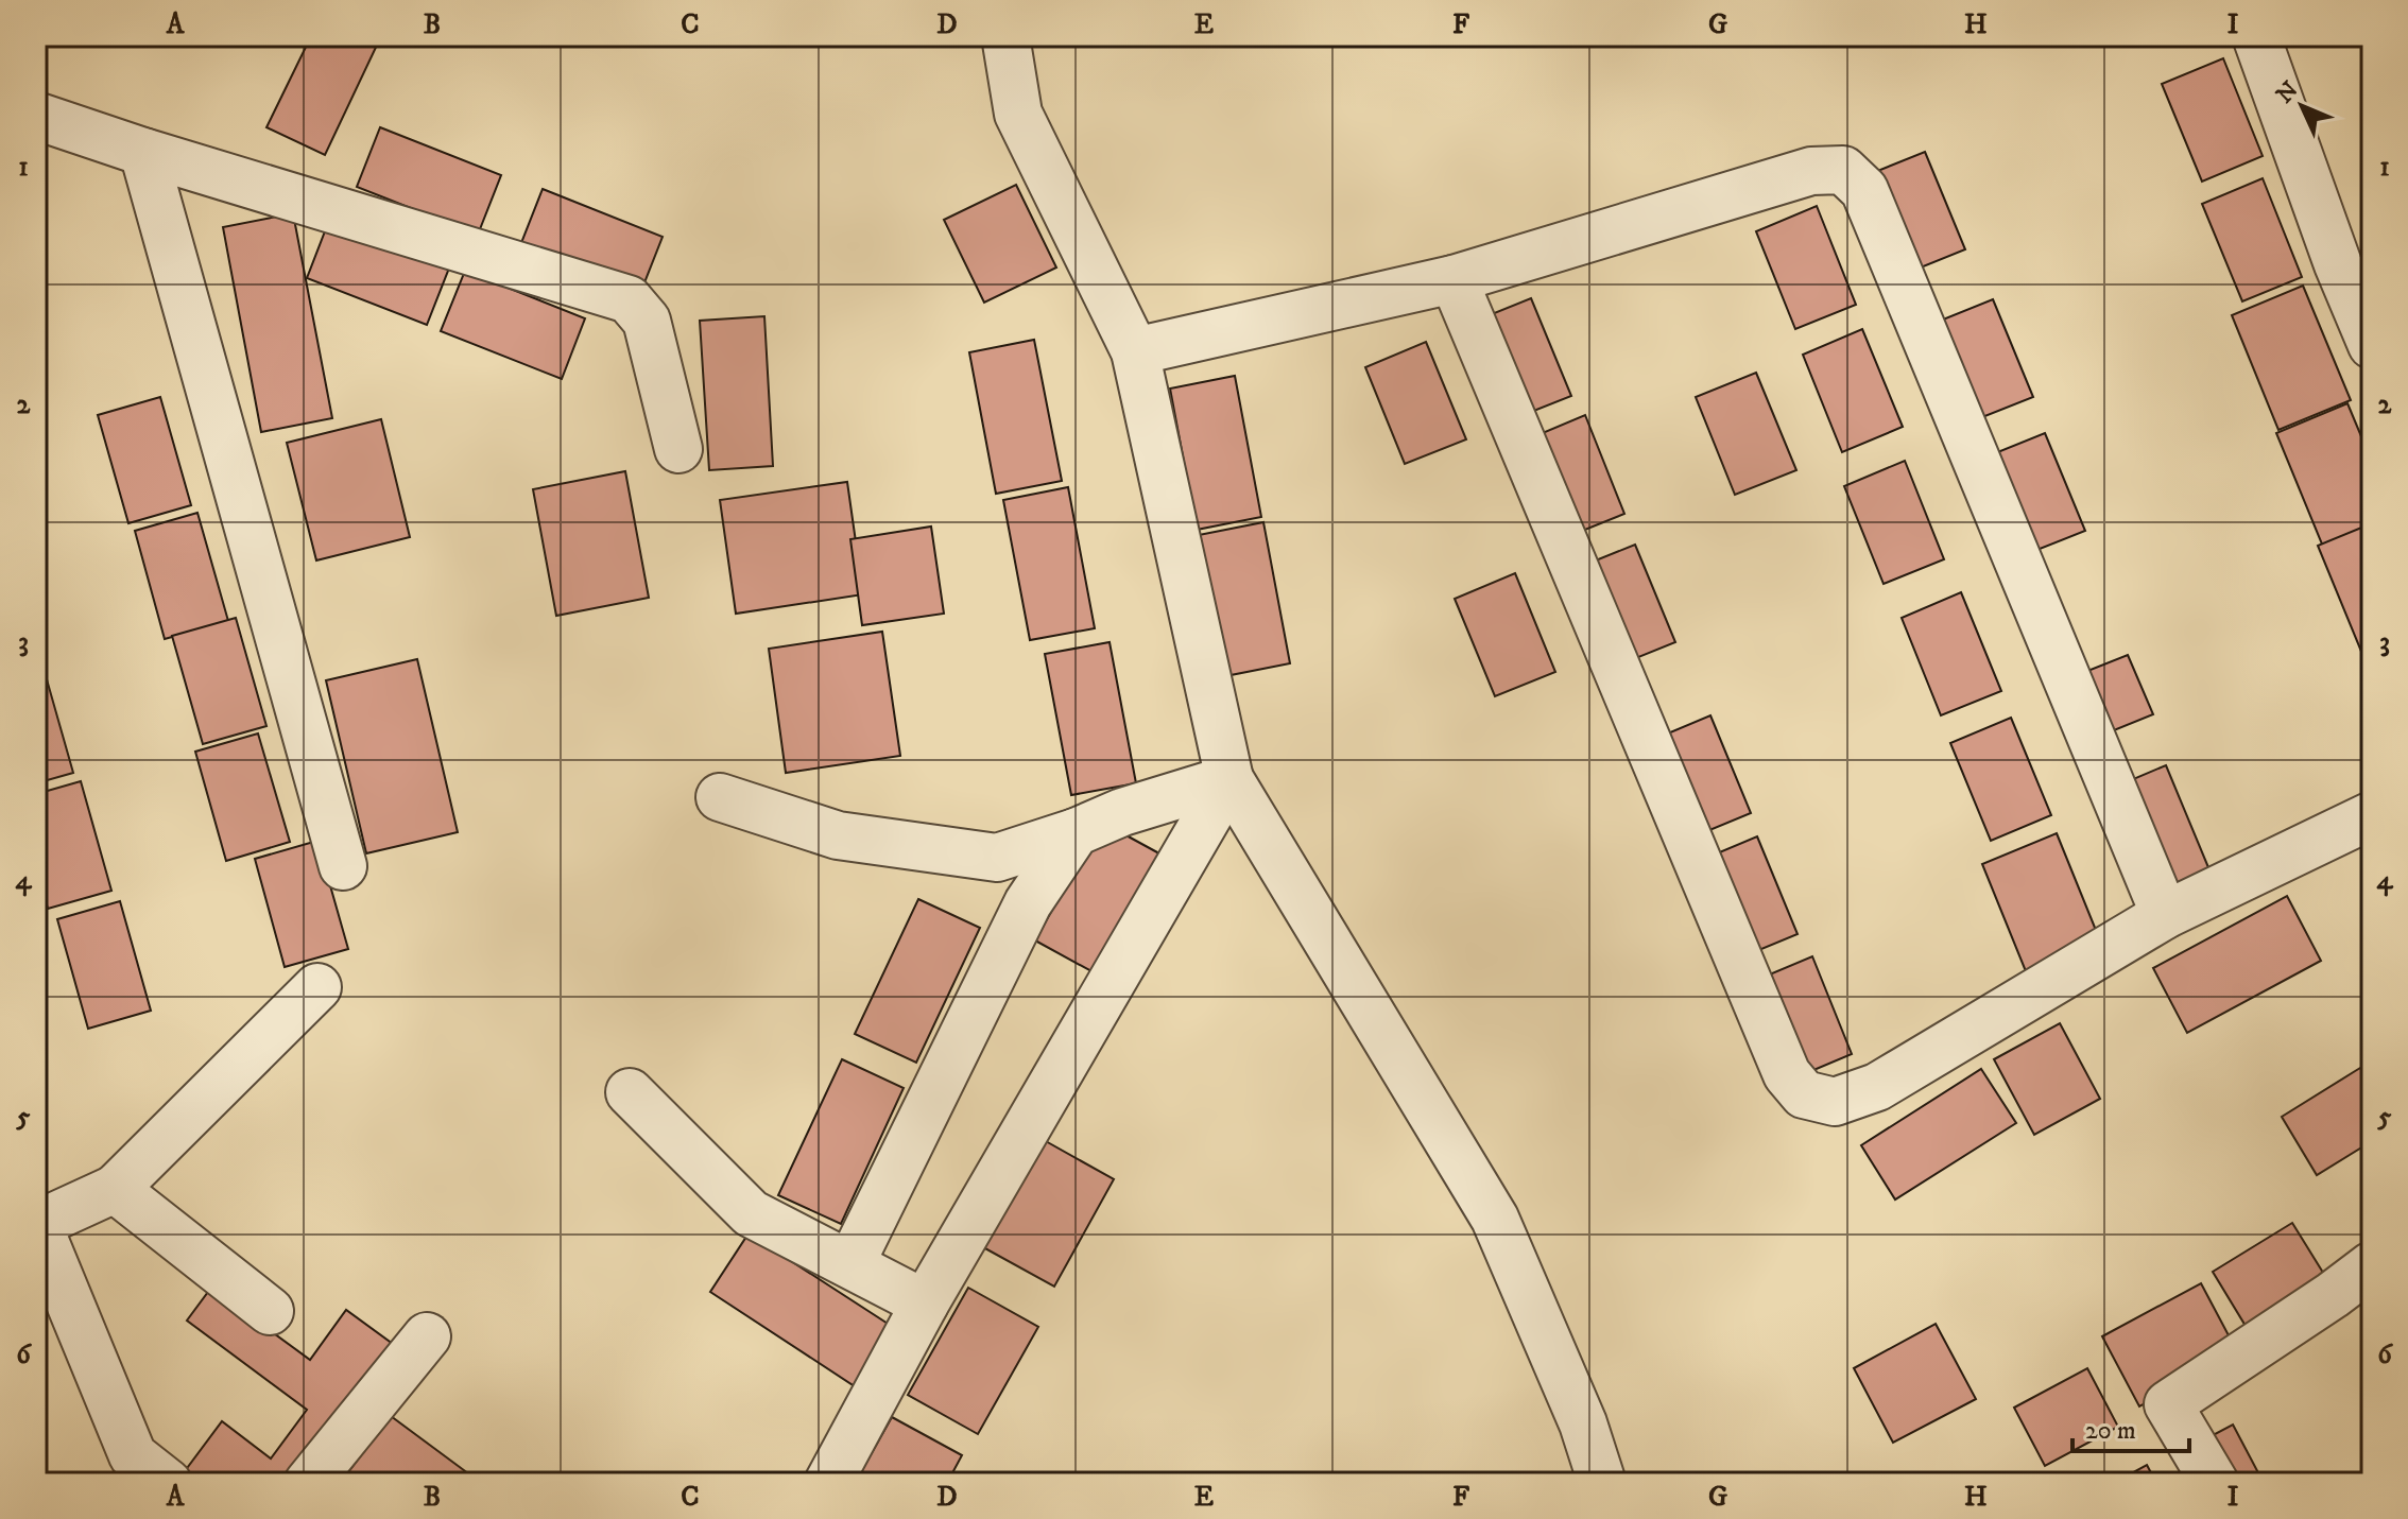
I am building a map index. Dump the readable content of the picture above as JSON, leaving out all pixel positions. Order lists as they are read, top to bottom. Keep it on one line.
{"scale_bar":"20 m","north":"top left","grid":{"columns":["A","B","C","D","E","F","G","H","I"],"rows":["1","2","3","4","5","6"]}}
